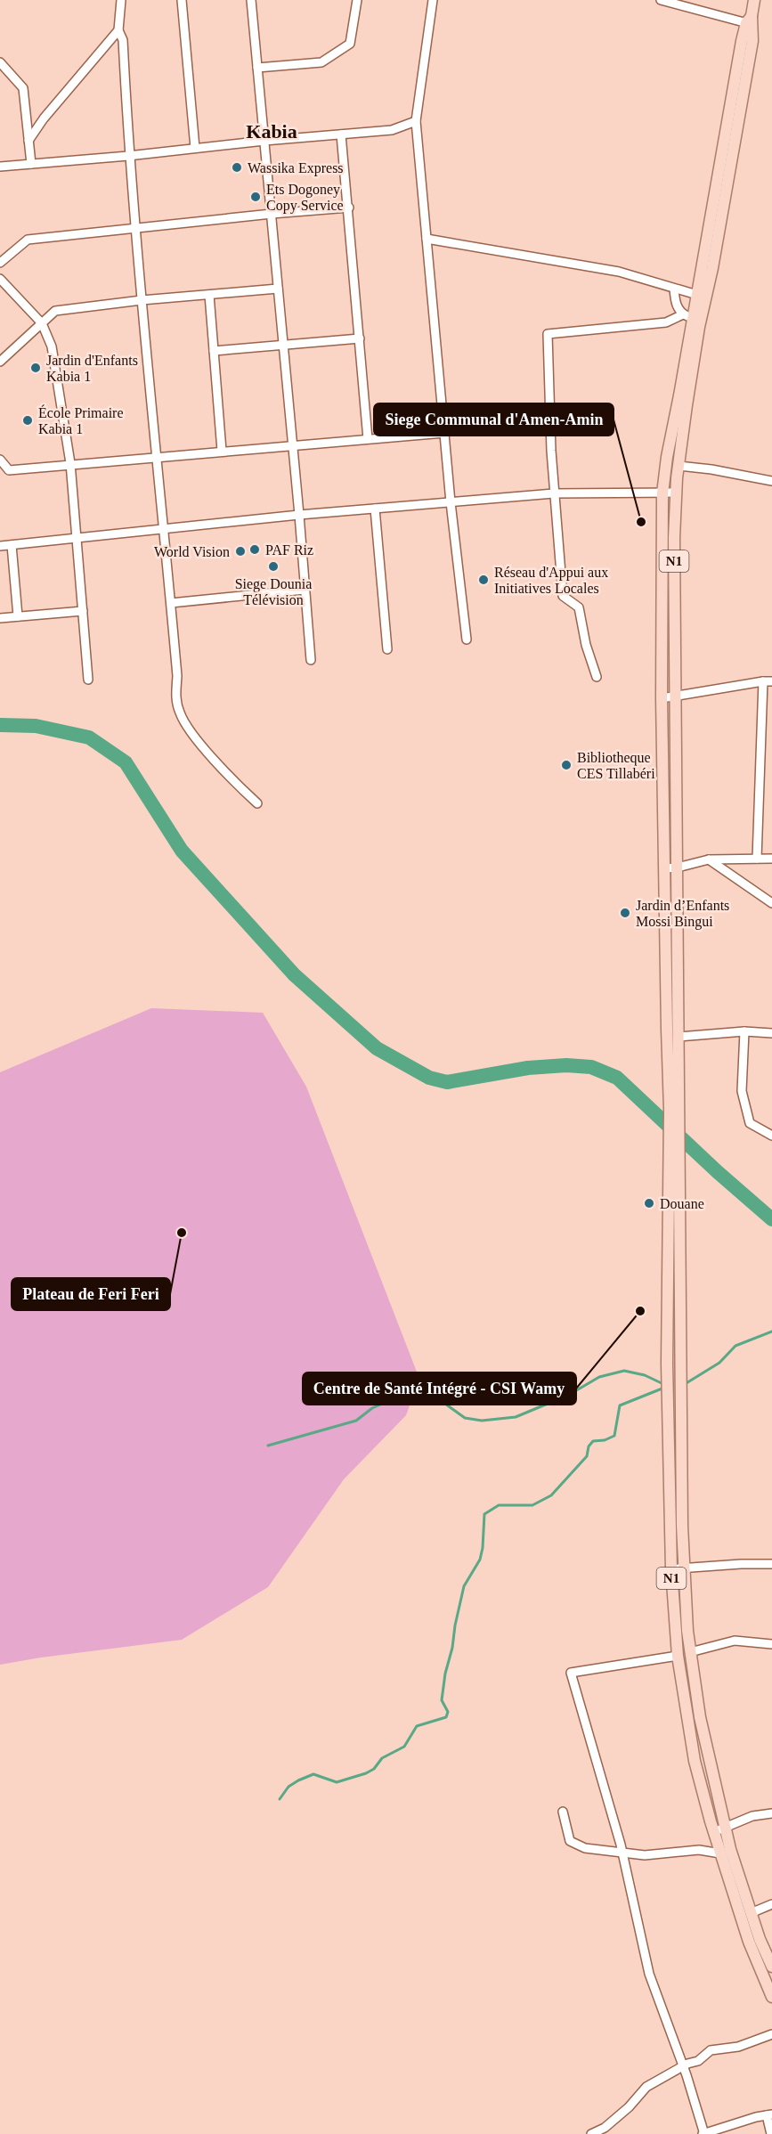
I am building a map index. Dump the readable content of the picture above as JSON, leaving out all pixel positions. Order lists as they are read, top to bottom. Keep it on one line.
{"streets":{"main road":["N1"]},"districts":["Kabia"],"places":["Wassika Express","Ets Dogoney Copy Service","Jardin d'Enfants Kabia 1","École Primaire Kabia 1","Siege Communal d'Amen-Amin","PAF Riz","World Vision","Siege Dounia Télévision","Réseau d'Appui aux Initiatives Locales","Bibliotheque CES Tillabéri","Jardin d’Enfants Mossi Bingui","Douane","Plateau de Feri Feri","Centre de Santé Intégré - CSI Wamy"]}
